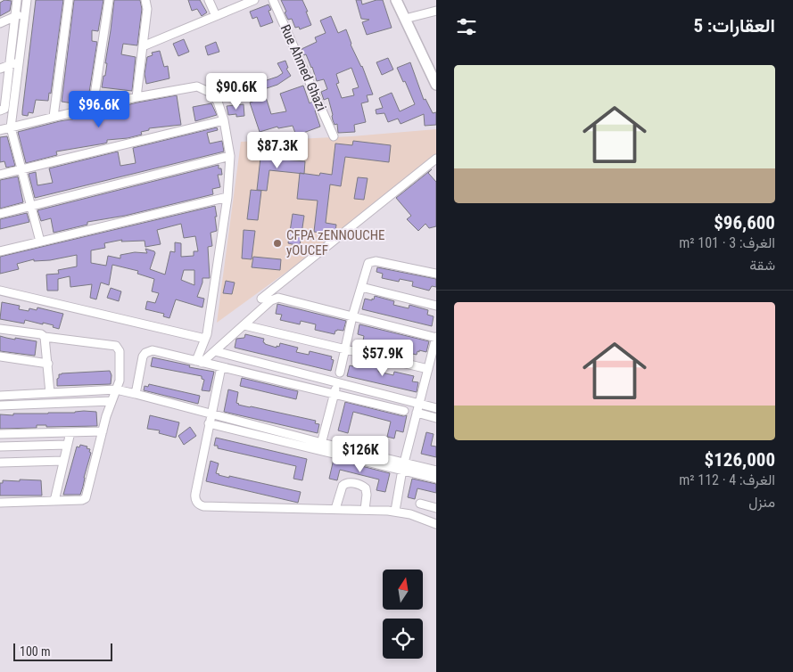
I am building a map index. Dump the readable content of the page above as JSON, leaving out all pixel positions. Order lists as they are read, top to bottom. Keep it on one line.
{"streets":{"street":["Rue Ahmed Ghazi"]},"places":["CFPA zENNOUCHE yOUCEF"],"scale_bar":"100 m","north":"top","page":{"heading":"العقارات: 5","list":[{"name":"$96,600","note":"الغرف: 3 · 101 m² · شقة"},{"name":"$126,000","note":"الغرف: 4 · 112 m² · منزل"}],"price":["$90.6K","$96.6K","$87.3K","$57.9K","$126K"],"scale":"100 m"}}
